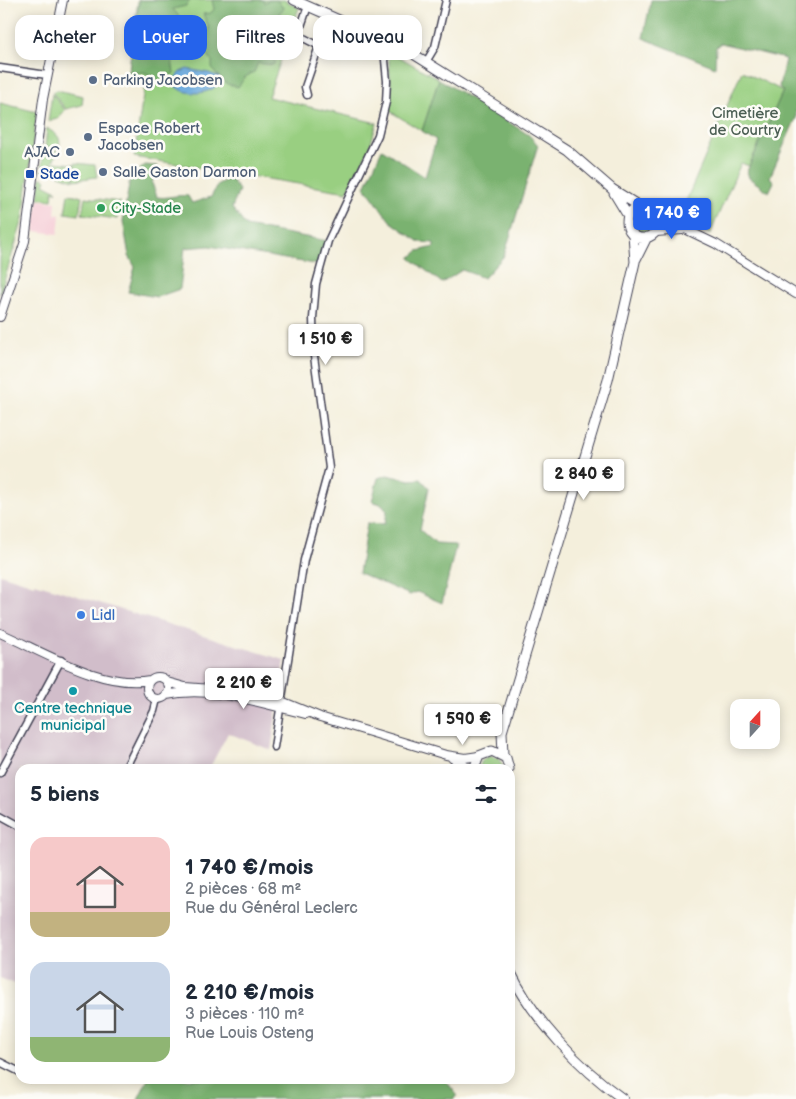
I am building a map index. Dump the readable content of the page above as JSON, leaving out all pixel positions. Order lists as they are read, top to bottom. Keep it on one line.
{"parks":["Cimetière de Courtry"],"places":{"other":["Parking Jacobsen","Espace Robert Jacobsen","AJAC","Salle Gaston Darmon","City-Stade","Lidl","Centre technique municipal"],"transit":["Stade"]},"north":"top","page":{"chip":["Acheter","Louer","Filtres","Nouveau"],"price":["1 740 €","1 510 €","2 840 €","2 210 €","1 590 €"],"heading":"5 biens","list":[{"name":"1 740 €/mois","note":"2 pièces · 68 m² · Rue du Général Leclerc"},{"name":"2 210 €/mois","note":"3 pièces · 110 m² · Rue Louis Osteng"}]}}
